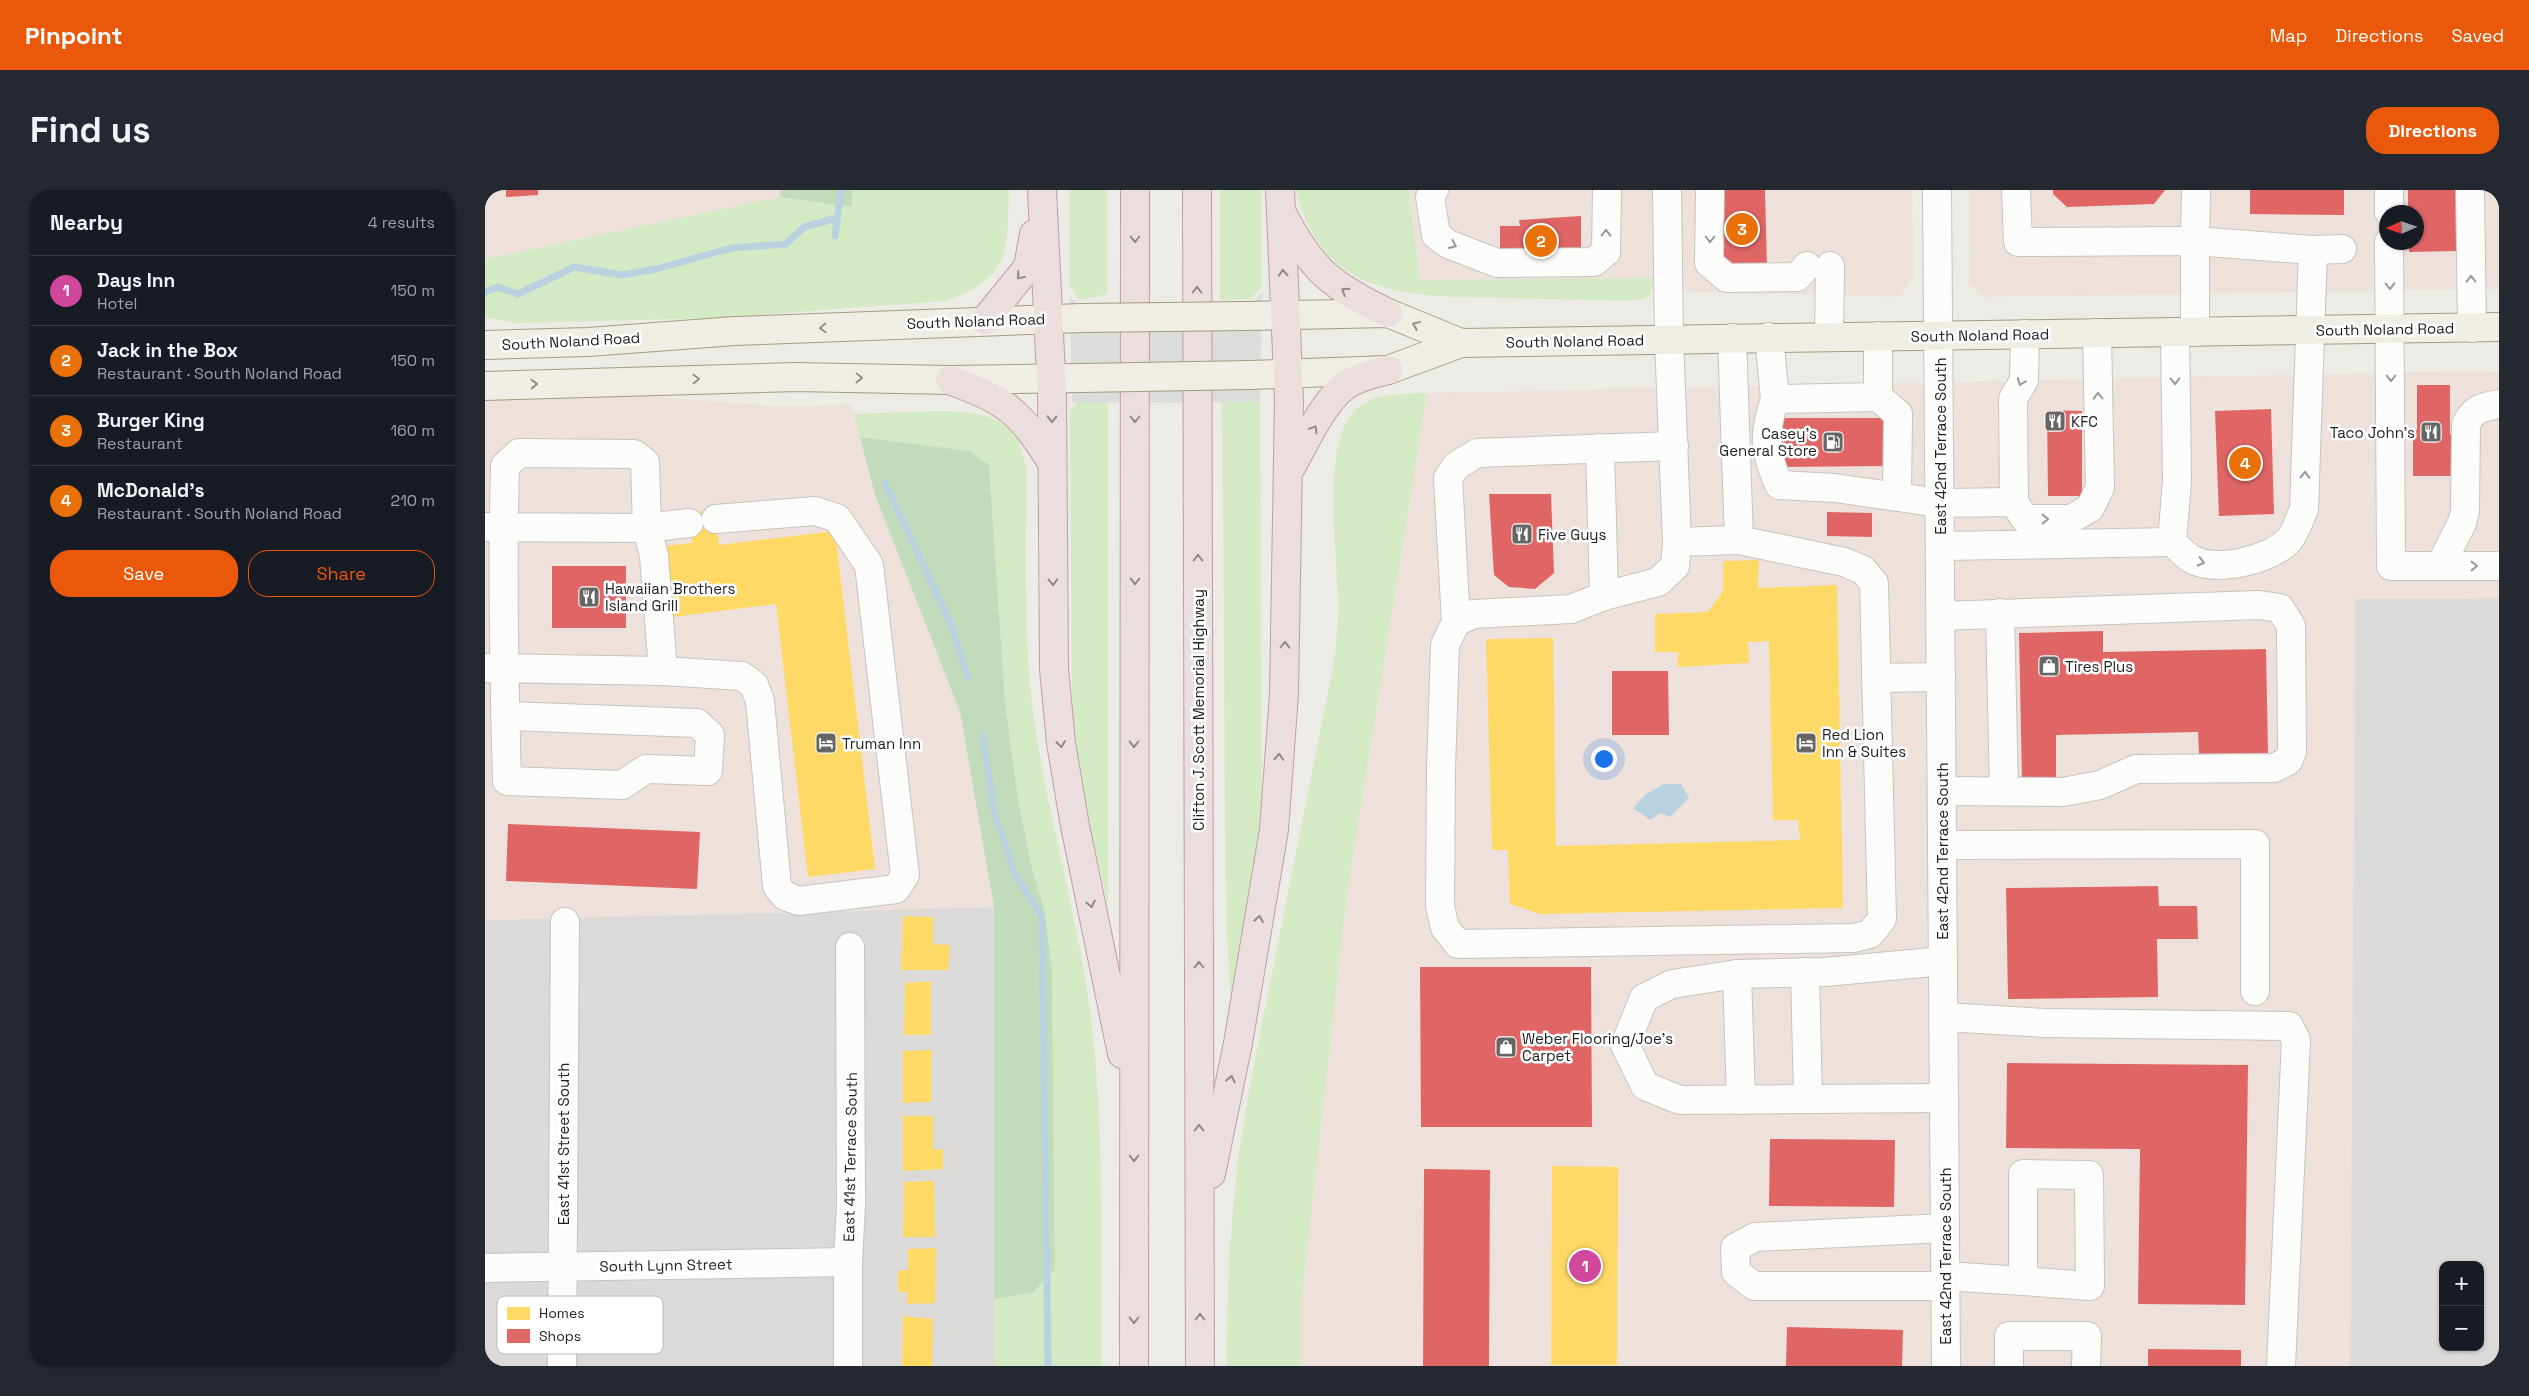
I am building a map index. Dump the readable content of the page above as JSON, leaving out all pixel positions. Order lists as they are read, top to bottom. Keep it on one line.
{"streets":{"highway":["Clifton J. Scott Memorial Highway"],"main road":["South Noland Road"],"street":["East 42nd Terrace South","East 41st Street South","East 41st Terrace South","South Lynn Street"]},"crossings":[["South Noland Road","East 42nd Terrace South"],["East 41st Street South","South Lynn Street"],["East 41st Terrace South","South Lynn Street"]],"places":{"restaurant":["KFC","Taco John's","Five Guys","Hawaiian Brothers Island Grill"],"fuel station":["Casey's General Store"],"shop":["Tires Plus","Weber Flooring/Joe's Carpet"],"hotel":["Truman Inn","Red Lion Inn & Suites"]},"legend":["Homes","Shops"],"north":"left","page":{"header":"Pinpoint","nav":["Map","Directions","Saved"],"buttons":["Directions",["Save","Share"]],"title":"Find us","heading":["Nearby","4 results"],"pins":["3","2","4","1"],"list":[{"mark":"1","name":"Days Inn","note":"Hotel","value":"150 m"},{"mark":"2","name":"Jack in the Box","note":"Restaurant · South Noland Road","value":"150 m"},{"mark":"3","name":"Burger King","note":"Restaurant","value":"160 m"},{"mark":"4","name":"McDonald's","note":"Restaurant · South Noland Road","value":"210 m"}],"map_buttons":["+","−"]}}
